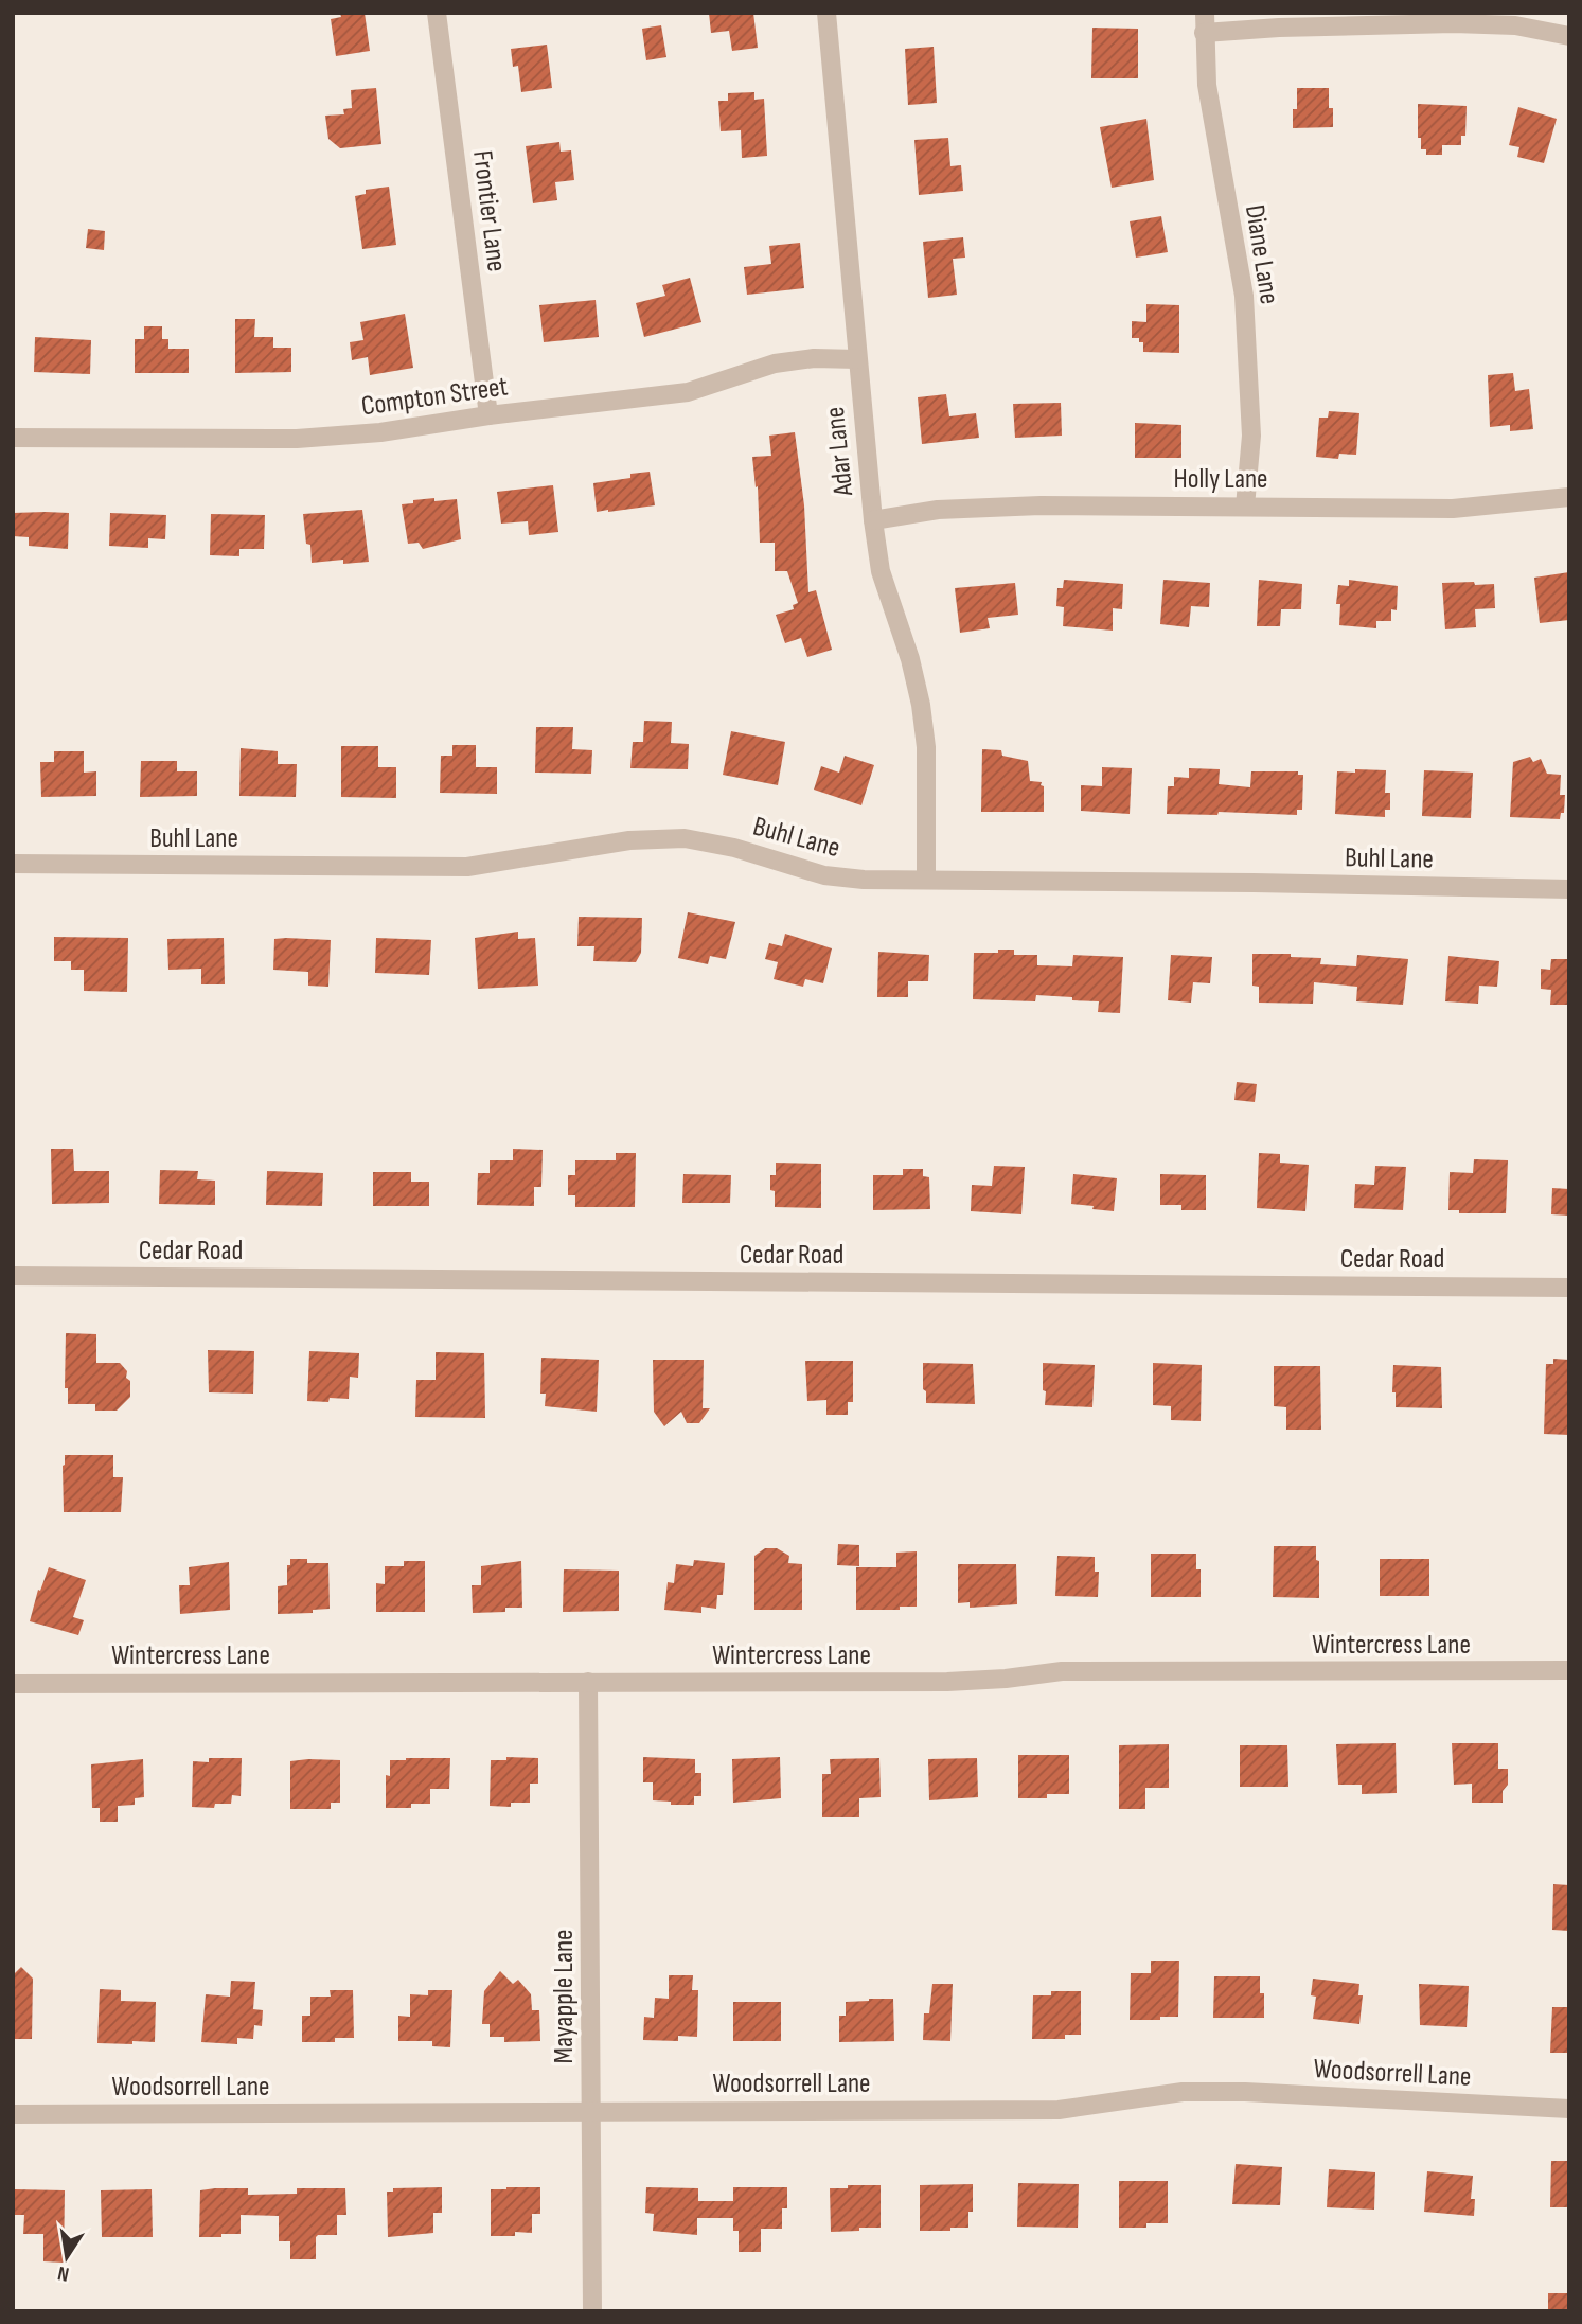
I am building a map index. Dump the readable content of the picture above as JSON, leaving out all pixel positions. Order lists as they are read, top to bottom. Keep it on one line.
{"streets":{"street":["Frontier Lane","Diane Lane","Compton Street","Adar Lane","Holly Lane","Buhl Lane","Cedar Road","Wintercress Lane","Mayapple Lane","Woodsorrell Lane"]},"crossings":[["Frontier Lane","Compton Street"],["Diane Lane","Holly Lane"],["Compton Street","Adar Lane"],["Adar Lane","Holly Lane"],["Adar Lane","Buhl Lane"],["Wintercress Lane","Mayapple Lane"],["Mayapple Lane","Woodsorrell Lane"]],"north":"bottom"}
